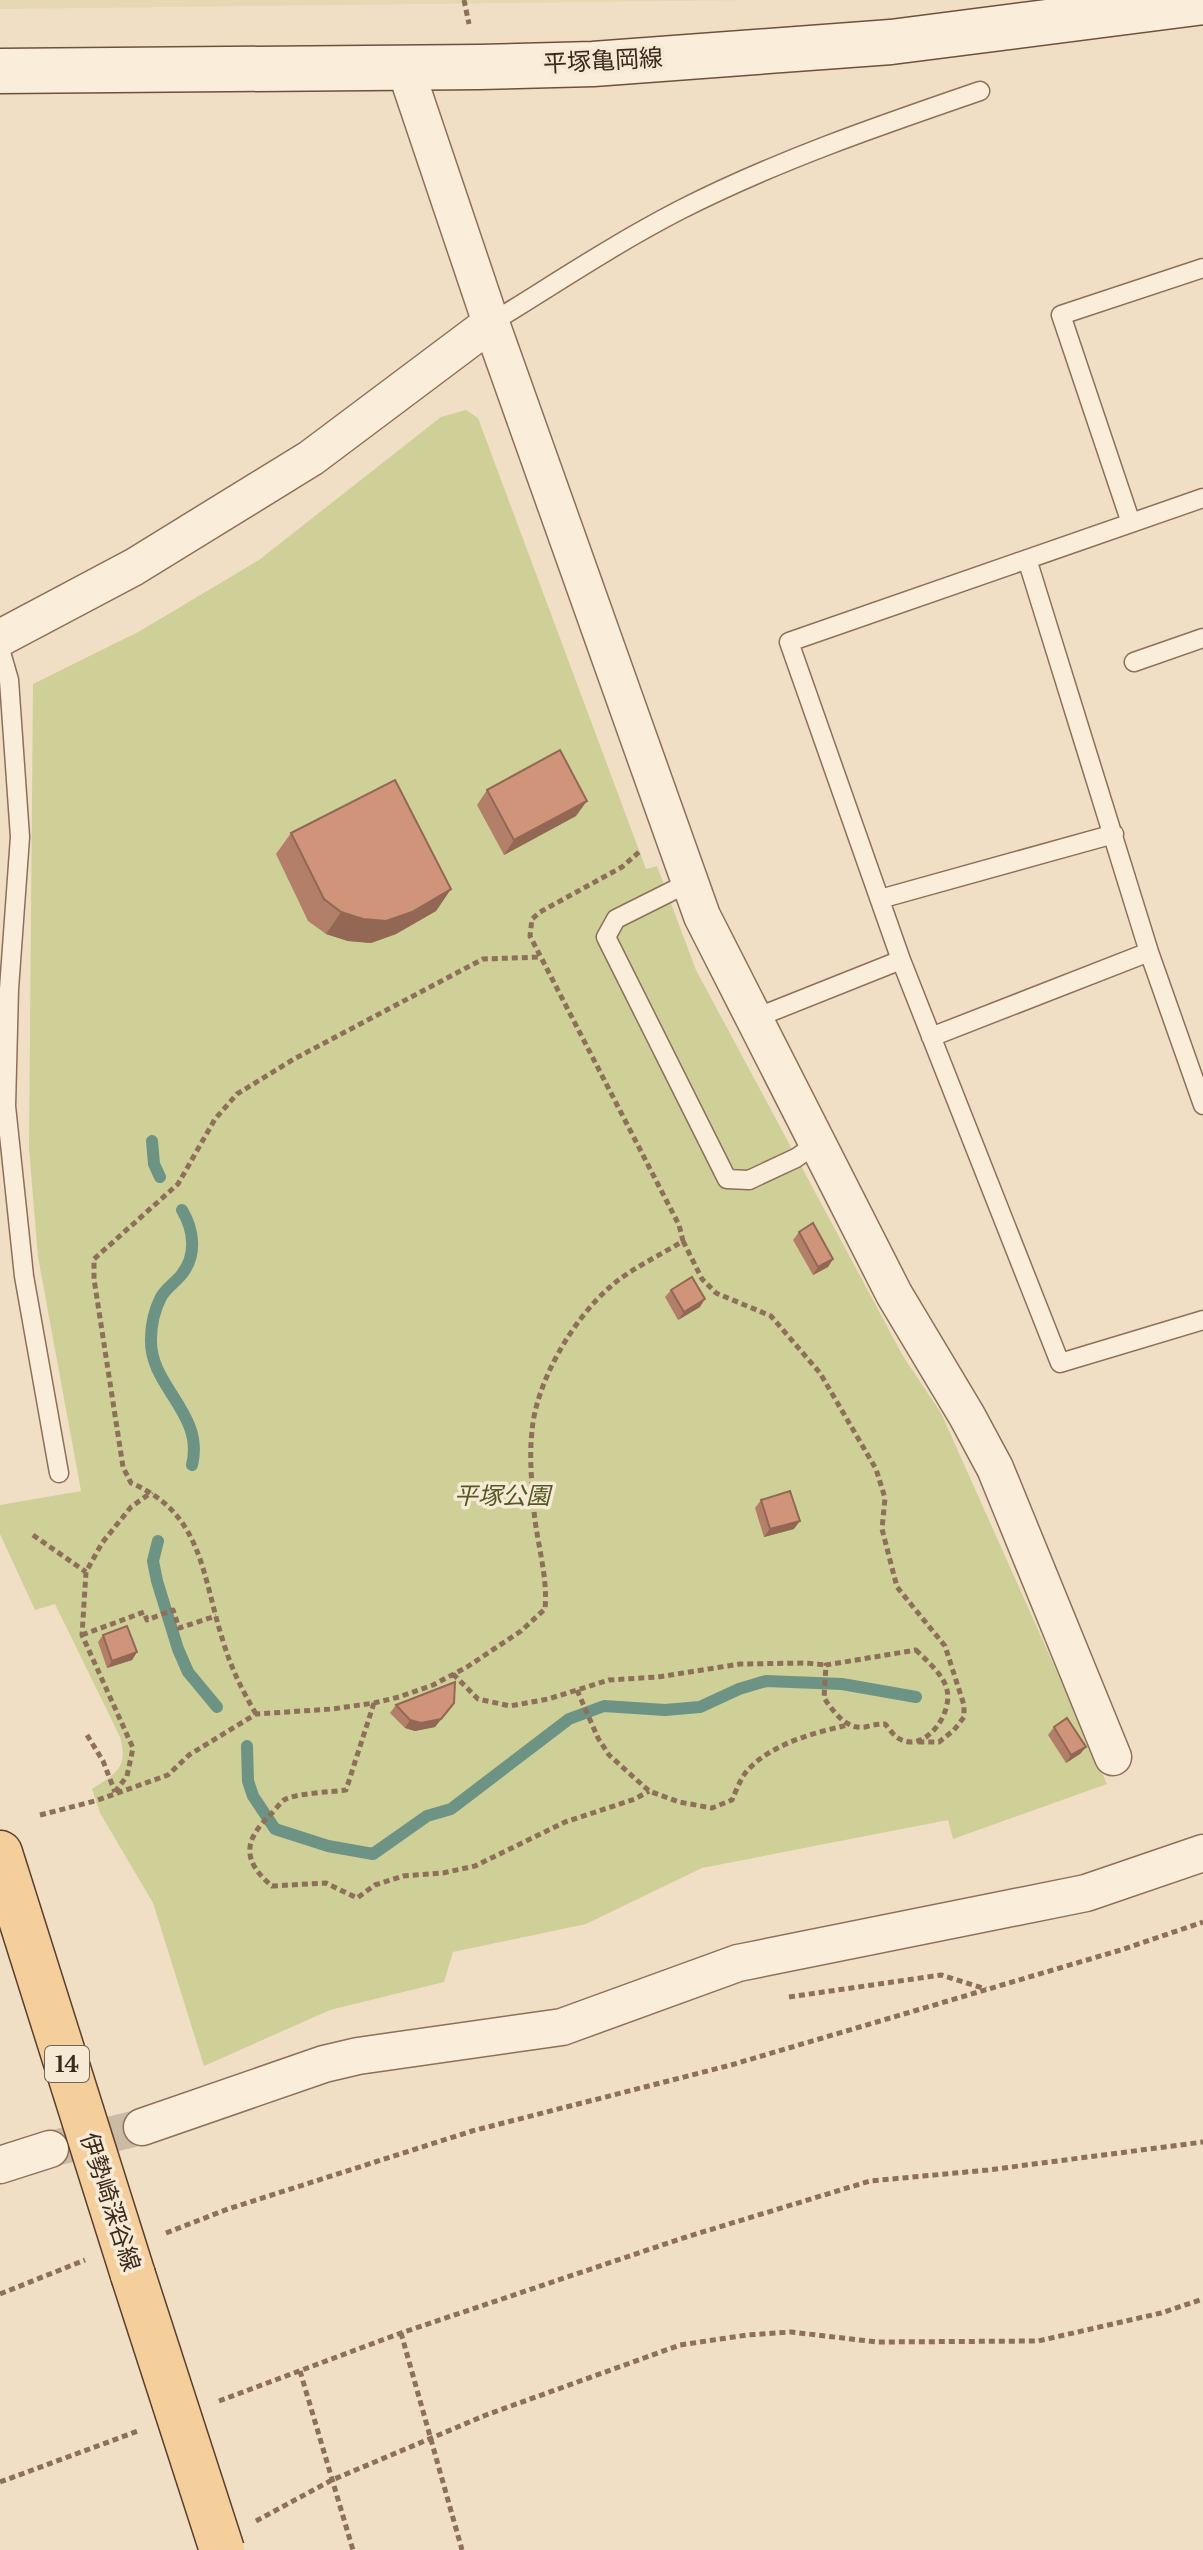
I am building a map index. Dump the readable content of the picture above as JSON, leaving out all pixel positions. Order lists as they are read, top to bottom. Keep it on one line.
{"streets":{"main road":["平塚亀岡線","14","伊勢崎深谷線"]},"parks":["平塚公園"]}
